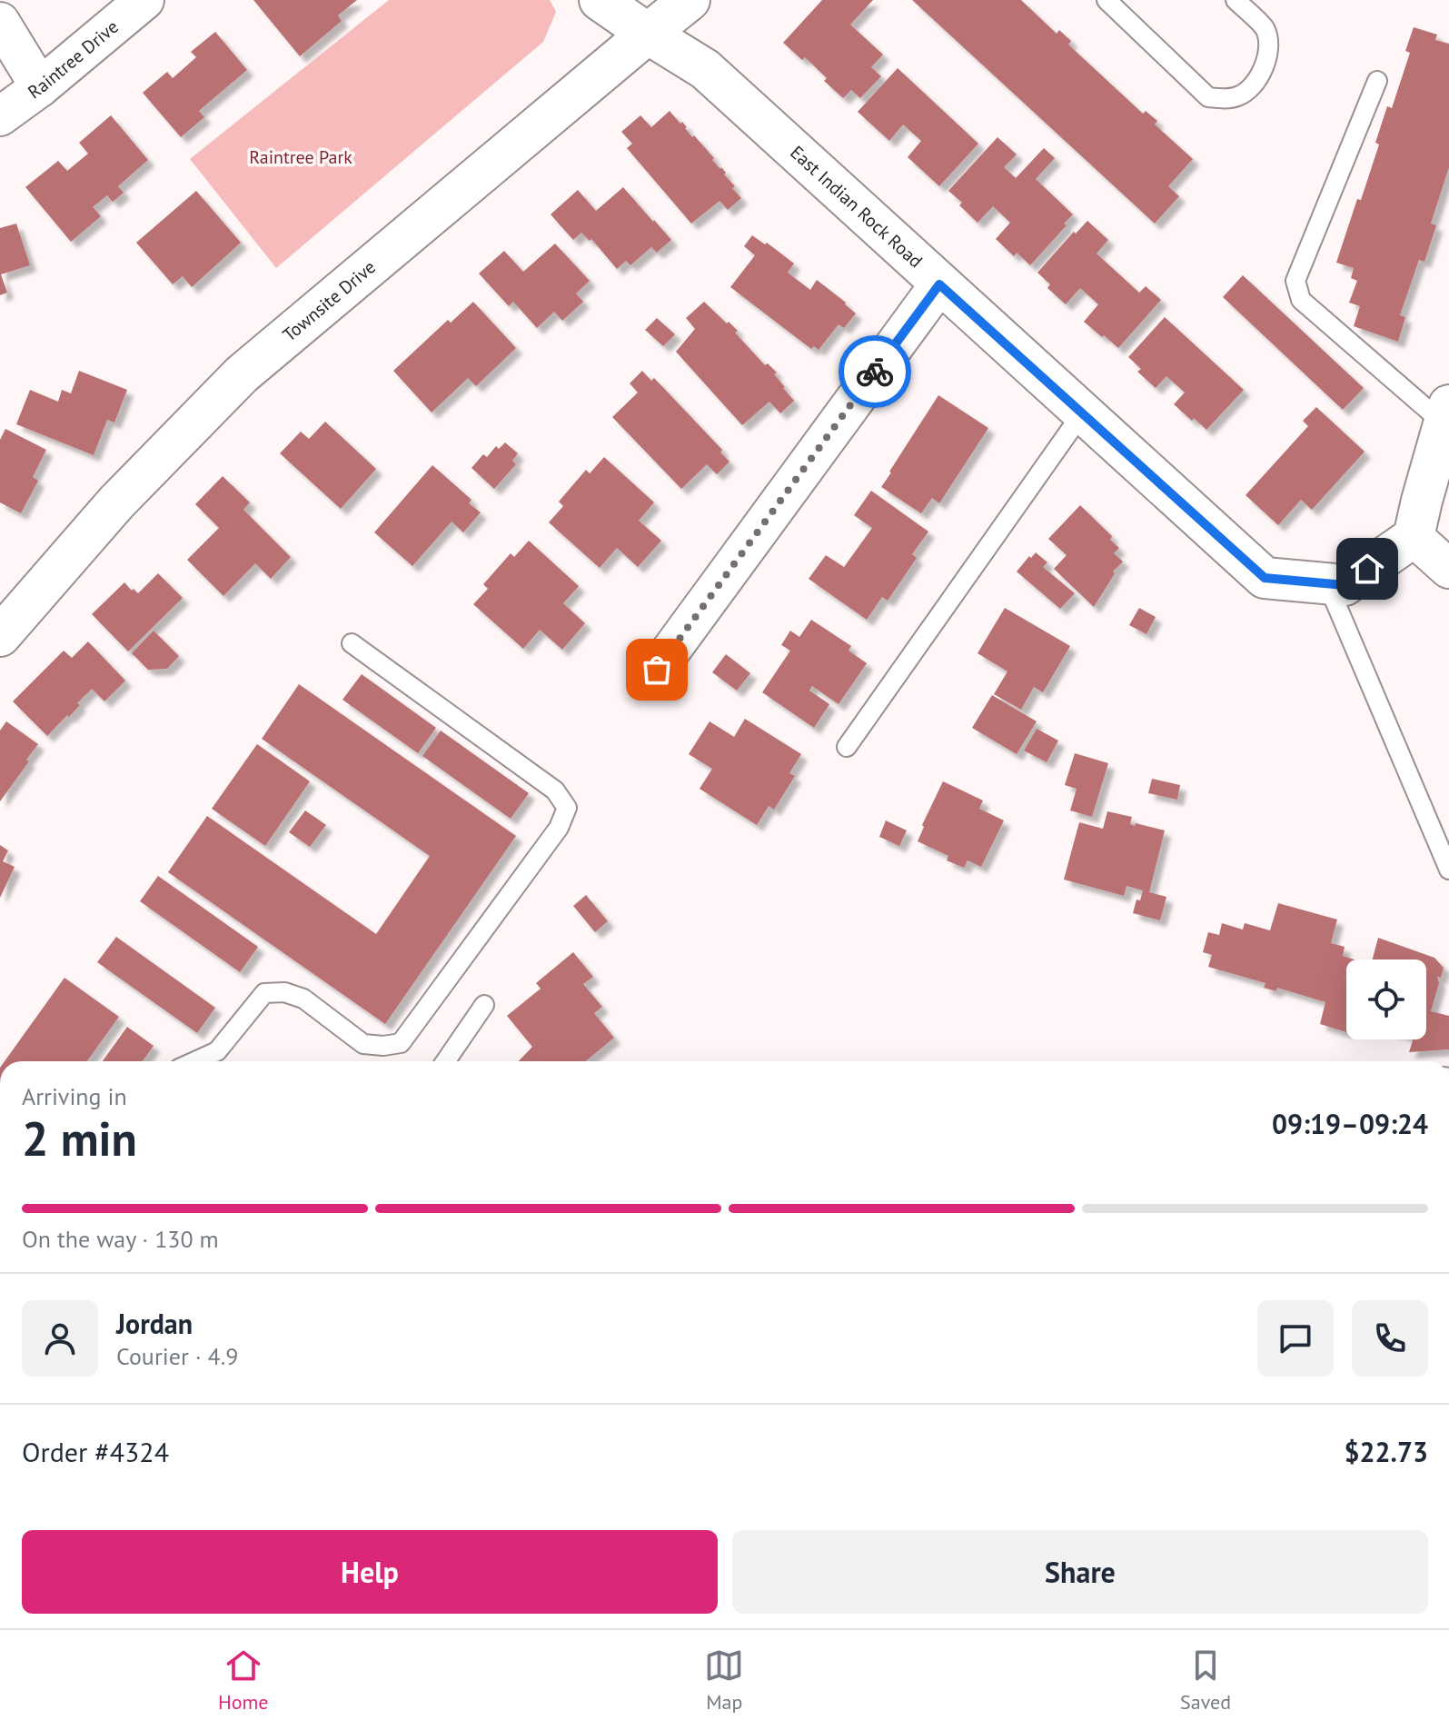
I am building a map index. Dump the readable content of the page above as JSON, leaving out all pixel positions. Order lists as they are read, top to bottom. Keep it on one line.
{"streets":{"street":["Raintree Drive","East Indian Rock Road","Townsite Drive"]},"crossings":[["East Indian Rock Road","Townsite Drive"]],"parks":["Raintree Park"],"page":{"heading":["2 min","Arriving in","09:19–09:24"],"panel":["Jordan","Courier · 4.9","Order #4324","$22.73"],"bar":"On the way · 130 m","buttons":["Help","Share"],"tabs":["Home","Map","Saved"]}}
